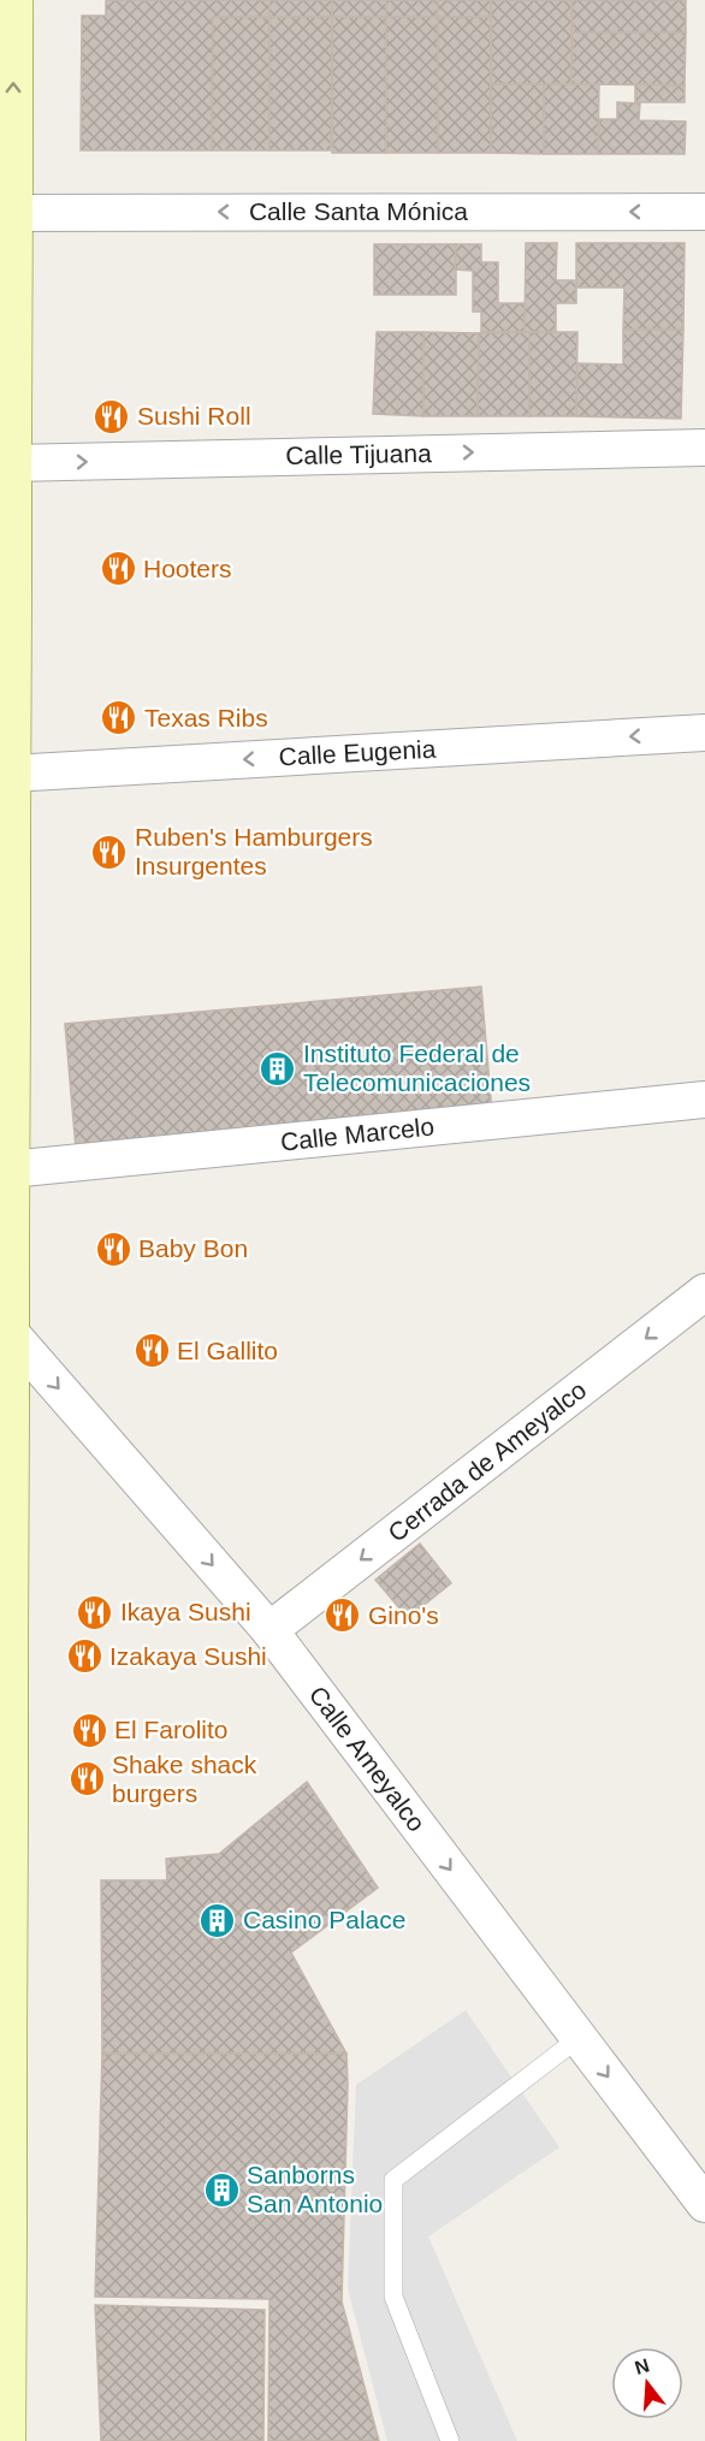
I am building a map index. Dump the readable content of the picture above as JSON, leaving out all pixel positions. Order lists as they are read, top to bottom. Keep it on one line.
{"streets":{"street":["Calle Santa Mónica","Calle Tijuana","Calle Eugenia","Calle Marcelo","Cerrada de Ameyalco","Calle Ameyalco"]},"crossings":[["Cerrada de Ameyalco","Calle Ameyalco"]],"one_way":["Calle Santa Mónica","Calle Tijuana","Calle Eugenia","Cerrada de Ameyalco","Calle Ameyalco"],"places":{"restaurant":["Sushi Roll","Hooters","Texas Ribs","Ruben's Hamburgers Insurgentes","Baby Bon","El Gallito","Ikaya Sushi","Gino's","Izakaya Sushi","El Farolito","Shake shack burgers"],"building":["Instituto Federal de Telecomunicaciones","Casino Palace","Sanborns San Antonio"]},"north":"top"}
